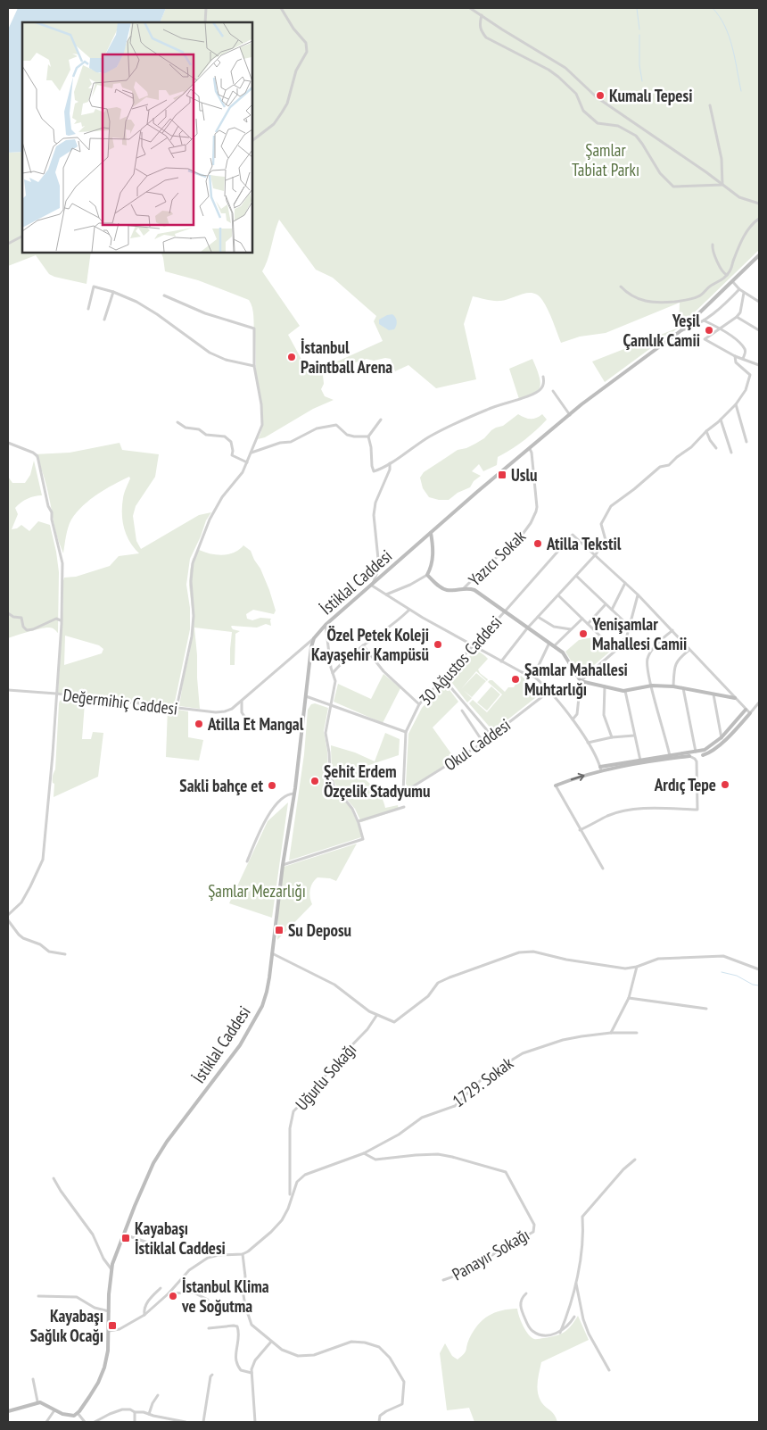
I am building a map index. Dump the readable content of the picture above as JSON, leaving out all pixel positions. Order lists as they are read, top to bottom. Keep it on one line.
{"streets":{"main road":["İstiklal Caddesi"],"street":["Yazıcı Sokak","30 Ağustos Caddesi","Değermihiç Caddesi","Okul Caddesi","Uğurlu Sokağı","1729. Sokak","Panayır Sokağı"]},"crossings":[["Yazıcı Sokak","İstiklal Caddesi"],["İstiklal Caddesi","Değermihiç Caddesi"],["30 Ağustos Caddesi","Okul Caddesi"],["1729. Sokak","Panayır Sokağı"]],"parks":["Şamlar Tabiat Parkı","Şamlar Mezarlığı"],"places":{"other":["Kumalı Tepesi","Yeşil Çamlık Camii","İstanbul Paintball Arena","Atilla Tekstil","Yenişamlar Mahallesi Camii","Özel Petek Koleji Kayaşehir Kampüsü","Şamlar Mahallesi Muhtarlığı","Atilla Et Mangal","Şehit Erdem Özçelik Stadyumu","Ardıç Tepe","Sakli bahçe et","İstanbul Klima ve Soğutma"],"transit":["Uslu","Su Deposu","Kayabaşı İstiklal Caddesi","Kayabaşı Sağlık Ocağı"]}}
